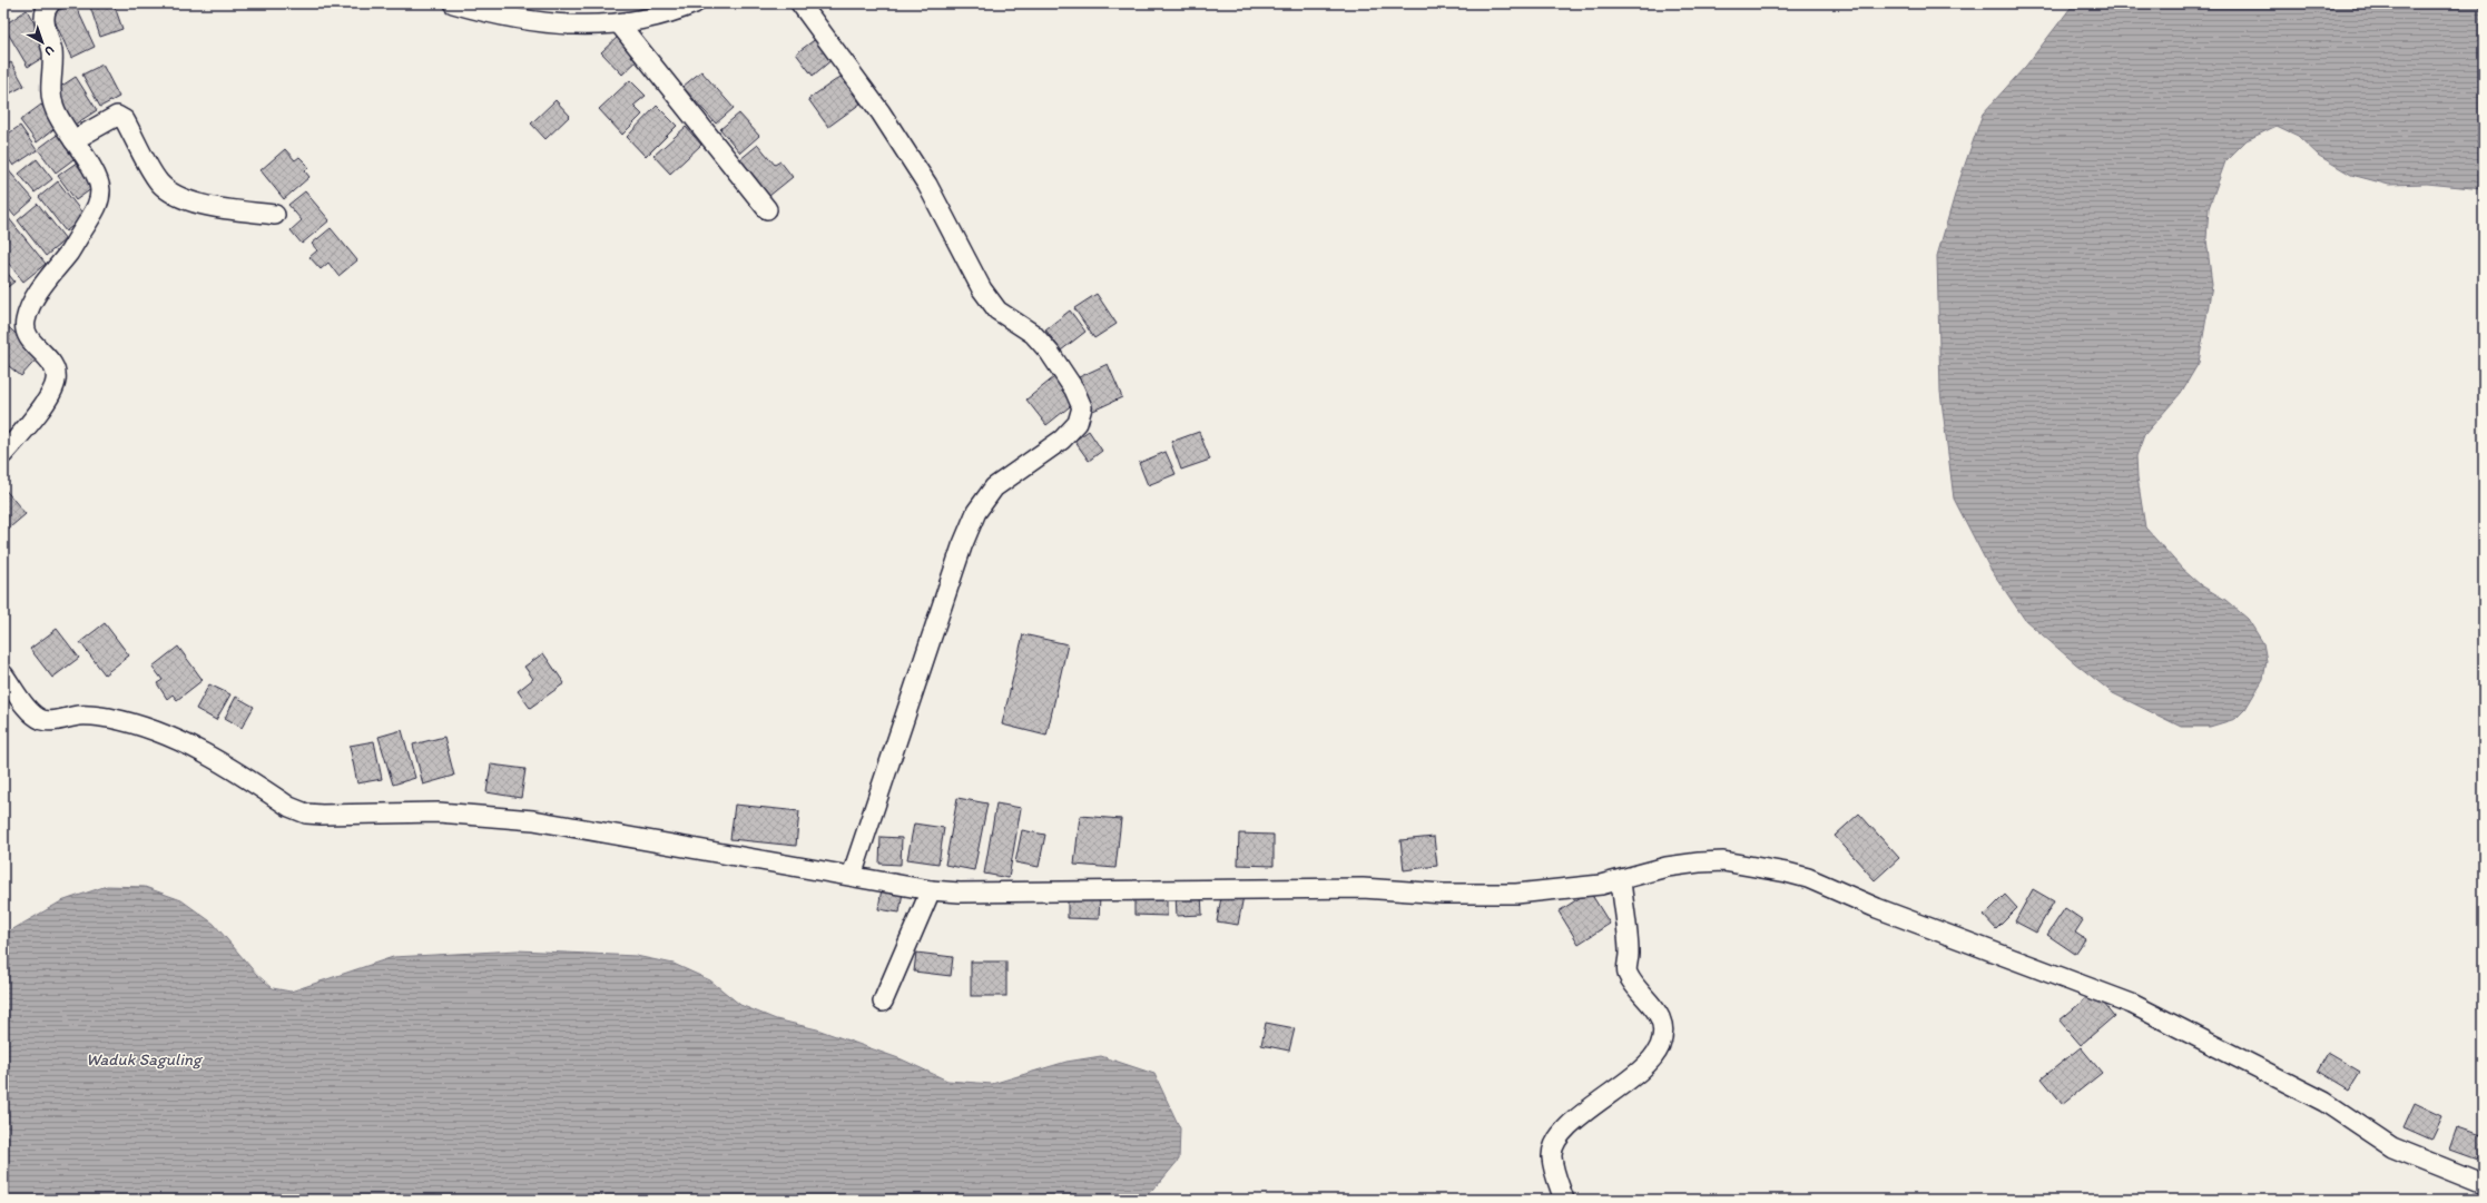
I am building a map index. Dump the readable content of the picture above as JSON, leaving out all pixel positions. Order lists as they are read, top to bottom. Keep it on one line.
{"water":["Waduk Saguling"],"north":"bottom right"}
